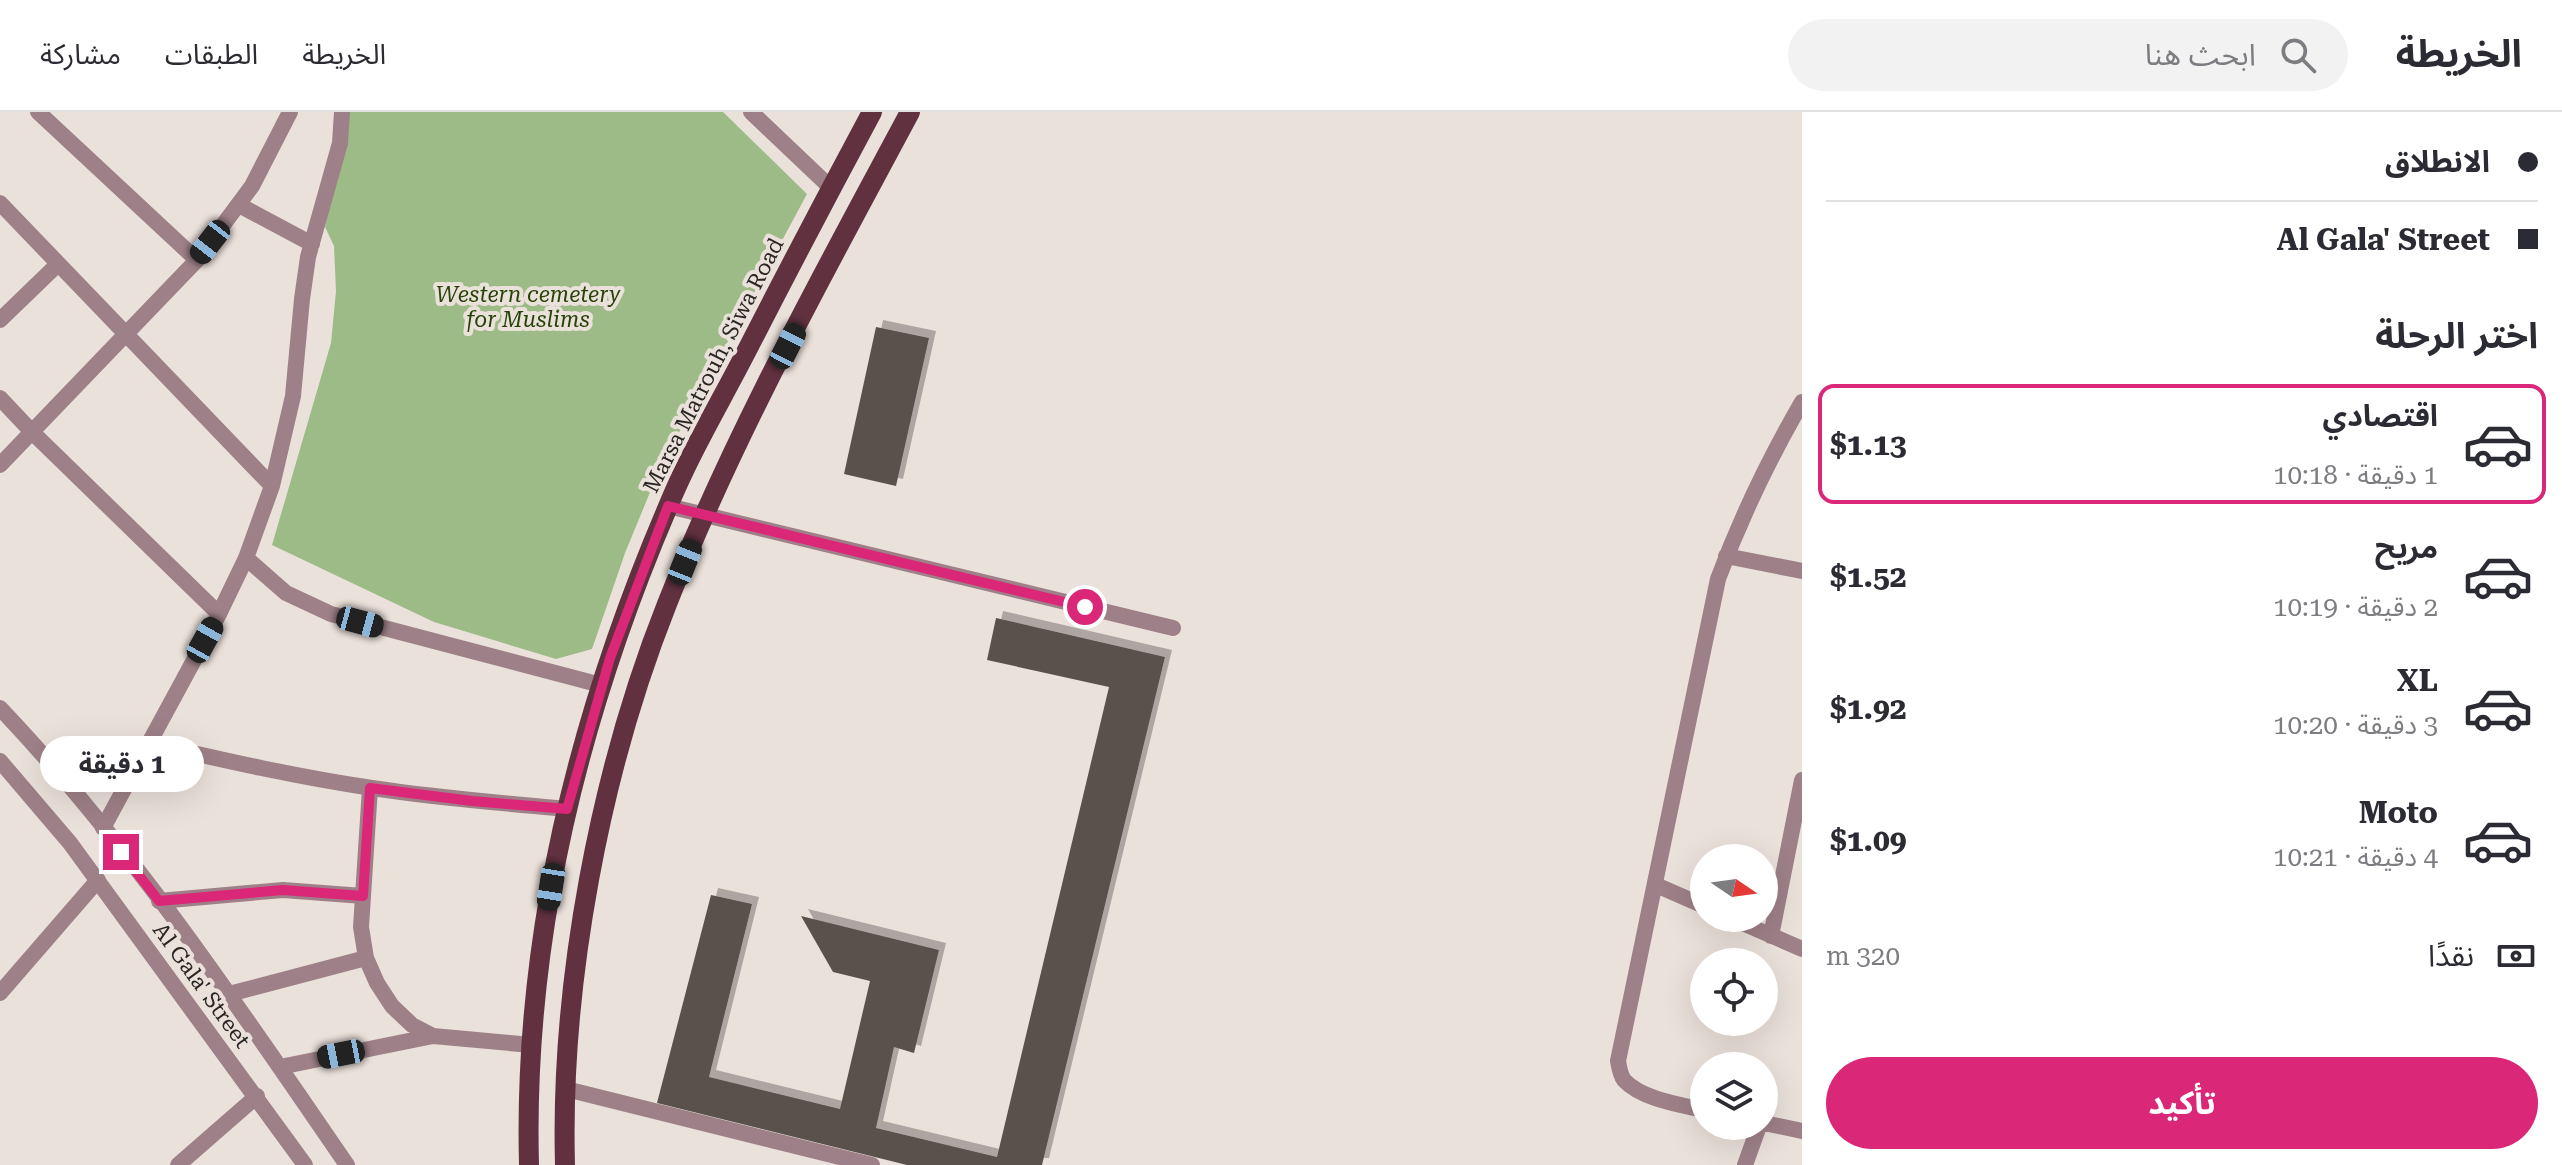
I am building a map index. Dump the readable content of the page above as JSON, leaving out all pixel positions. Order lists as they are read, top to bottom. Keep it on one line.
{"streets":{"main road":["Marsa Matrouh, Siwa Road"],"street":["Al Gala' Street"]},"parks":["Western cemetery for Muslims"],"north":"right","page":{"header":"الخريطة","search":"ابحث هنا","nav":["الخريطة","الطبقات","مشاركة"],"banner":["الانطلاق","Al Gala' Street"],"heading":"اختر الرحلة","list":[{"name":"اقتصادي","note":"1 دقيقة · 10:18","value":"$1.13"},{"name":"مريح","note":"2 دقيقة · 10:19","value":"$1.52"},{"name":"XL","note":"3 دقيقة · 10:20","value":"$1.92"},{"name":"Moto","note":"4 دقيقة · 10:21","value":"$1.09"}],"bubble":"1 دقيقة","pay":["نقدًا","320 m"],"buttons":"تأكيد"}}
